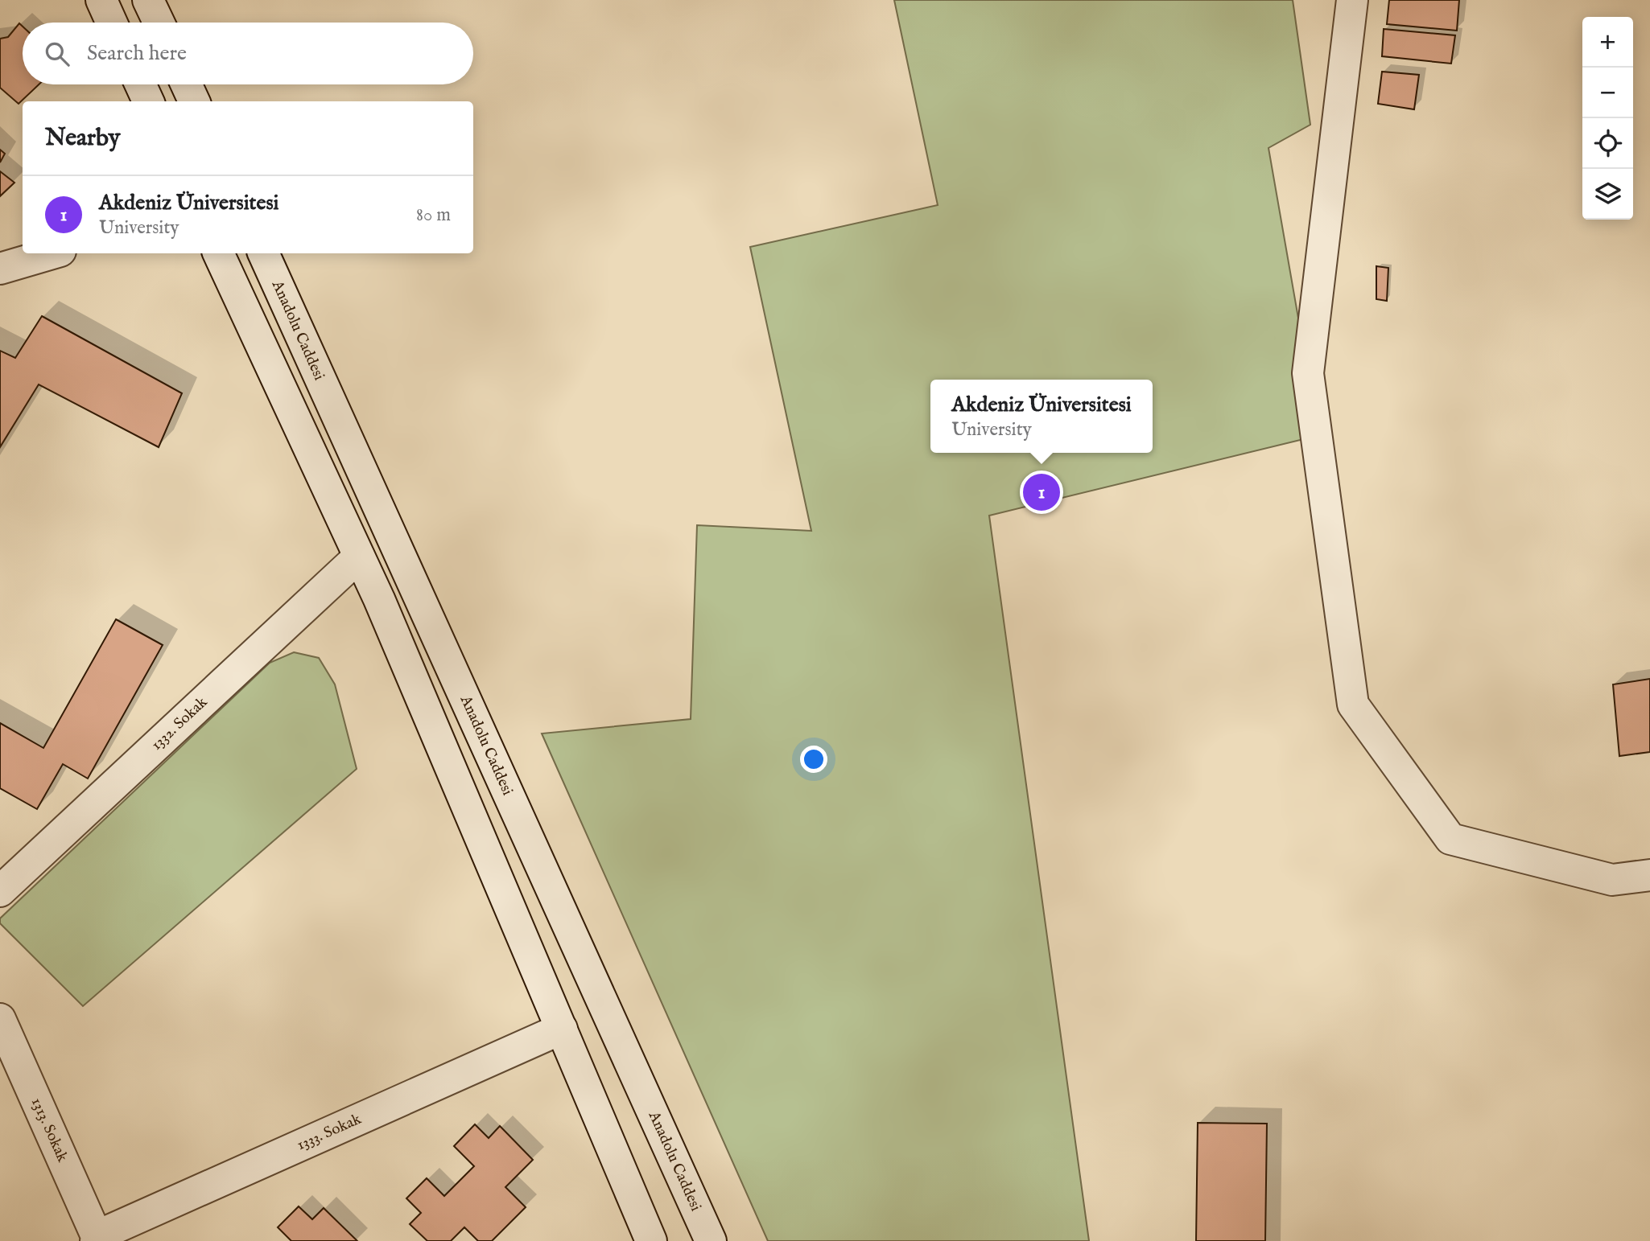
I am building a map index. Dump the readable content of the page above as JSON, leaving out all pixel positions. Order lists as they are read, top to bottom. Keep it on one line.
{"streets":{"street":["Anadolu Caddesi","1332. Sokak","1313. Sokak","1333. Sokak"]},"crossings":[["1313. Sokak","1333. Sokak"]],"page":{"map_buttons":["+","−"],"search":"Search here","heading":"Nearby","list":[{"mark":"1","name":"Akdeniz Üniversitesi","note":"University","value":"80 m"}],"popup":["Akdeniz Üniversitesi","University"],"pins":"1"}}
